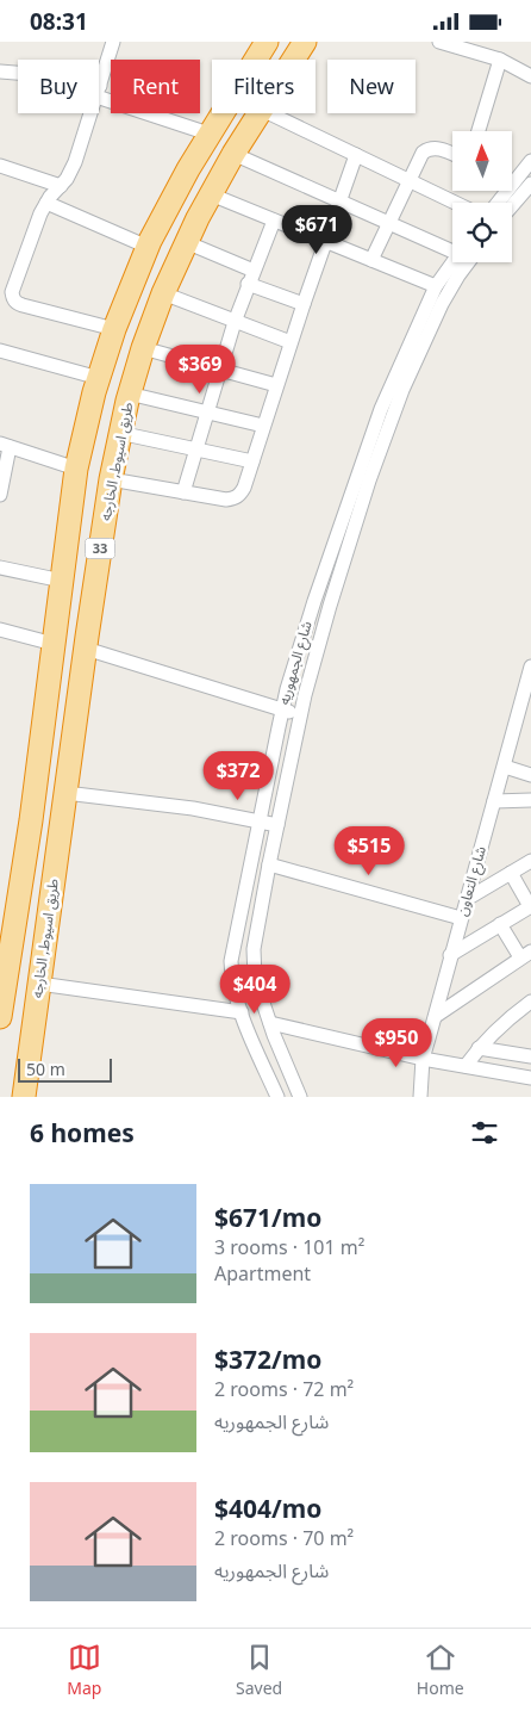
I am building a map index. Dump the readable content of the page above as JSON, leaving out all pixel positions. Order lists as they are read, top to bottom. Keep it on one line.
{"streets":{"highway":["طريق اسيوط, الخارجه","33"],"street":["شارع الجمهوريه","شارع التعاون"]},"scale_bar":"50 m","north":"top","page":{"status":"08:31","chip":["Buy","Rent","Filters","New"],"price":["$671","$369","$372","$515","$404","$950"],"scale":"50 m","heading":"6 homes","list":[{"name":"$671/mo","note":"3 rooms · 101 m² · Apartment"},{"name":"$372/mo","note":"2 rooms · 72 m² · شارع الجمهوريه"},{"name":"$404/mo","note":"2 rooms · 70 m² · شارع الجمهوريه"}],"tabs":["Map","Saved","Home"]}}
